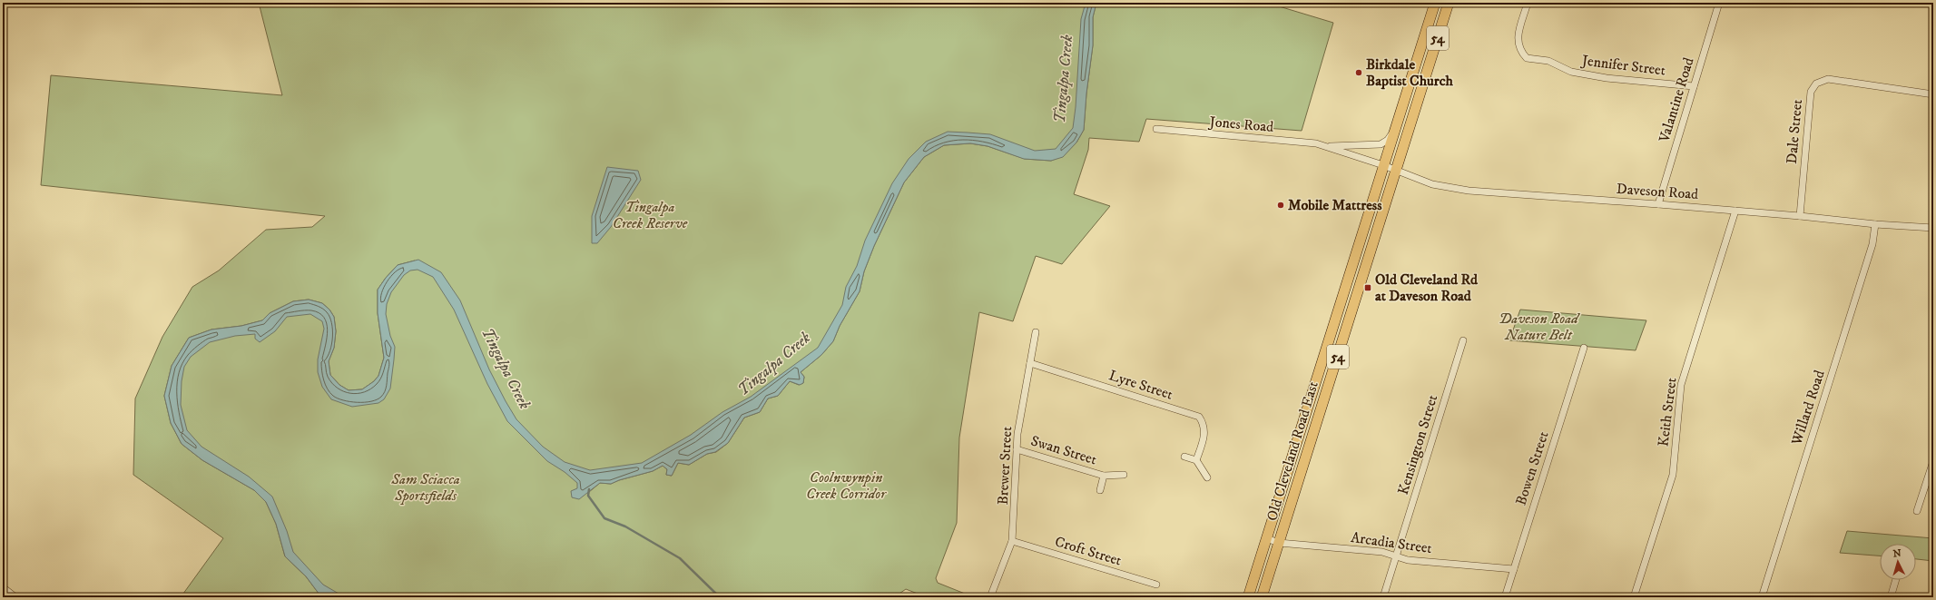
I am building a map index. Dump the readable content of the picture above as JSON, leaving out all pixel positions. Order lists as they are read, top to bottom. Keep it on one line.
{"streets":{"main road":["54","Old Cleveland Road East"],"street":["Jennifer Street","Valantine Road","Jones Road","Dale Street","Daveson Road","Lyre Street","Willard Road","Keith Street","Kensington Street","Swan Street","Brewer Street","Bowen Street","Arcadia Street","Croft Street"]},"crossings":[["Jennifer Street","Valantine Road"],["Valantine Road","Daveson Road"],["Jones Road","Daveson Road"],["Jones Road","Old Cleveland Road East"],["Dale Street","Daveson Road"],["Daveson Road","Willard Road"],["Daveson Road","Keith Street"],["Daveson Road","Old Cleveland Road East"],["Lyre Street","Brewer Street"],["Kensington Street","Arcadia Street"],["Swan Street","Brewer Street"],["Old Cleveland Road East","Arcadia Street"],["Brewer Street","Croft Street"],["Bowen Street","Arcadia Street"]],"water":["Tingalpa Creek"],"parks":["Tingalpa Creek Reserve","Daveson Road Nature Belt","Coolnwynpin Creek Corridor","Sam Sciacca Sportsfields"],"places":{"other":["Birkdale Baptist Church","Mobile Mattress"],"transit":["Old Cleveland Rd at Daveson Road"]},"north":"top"}
